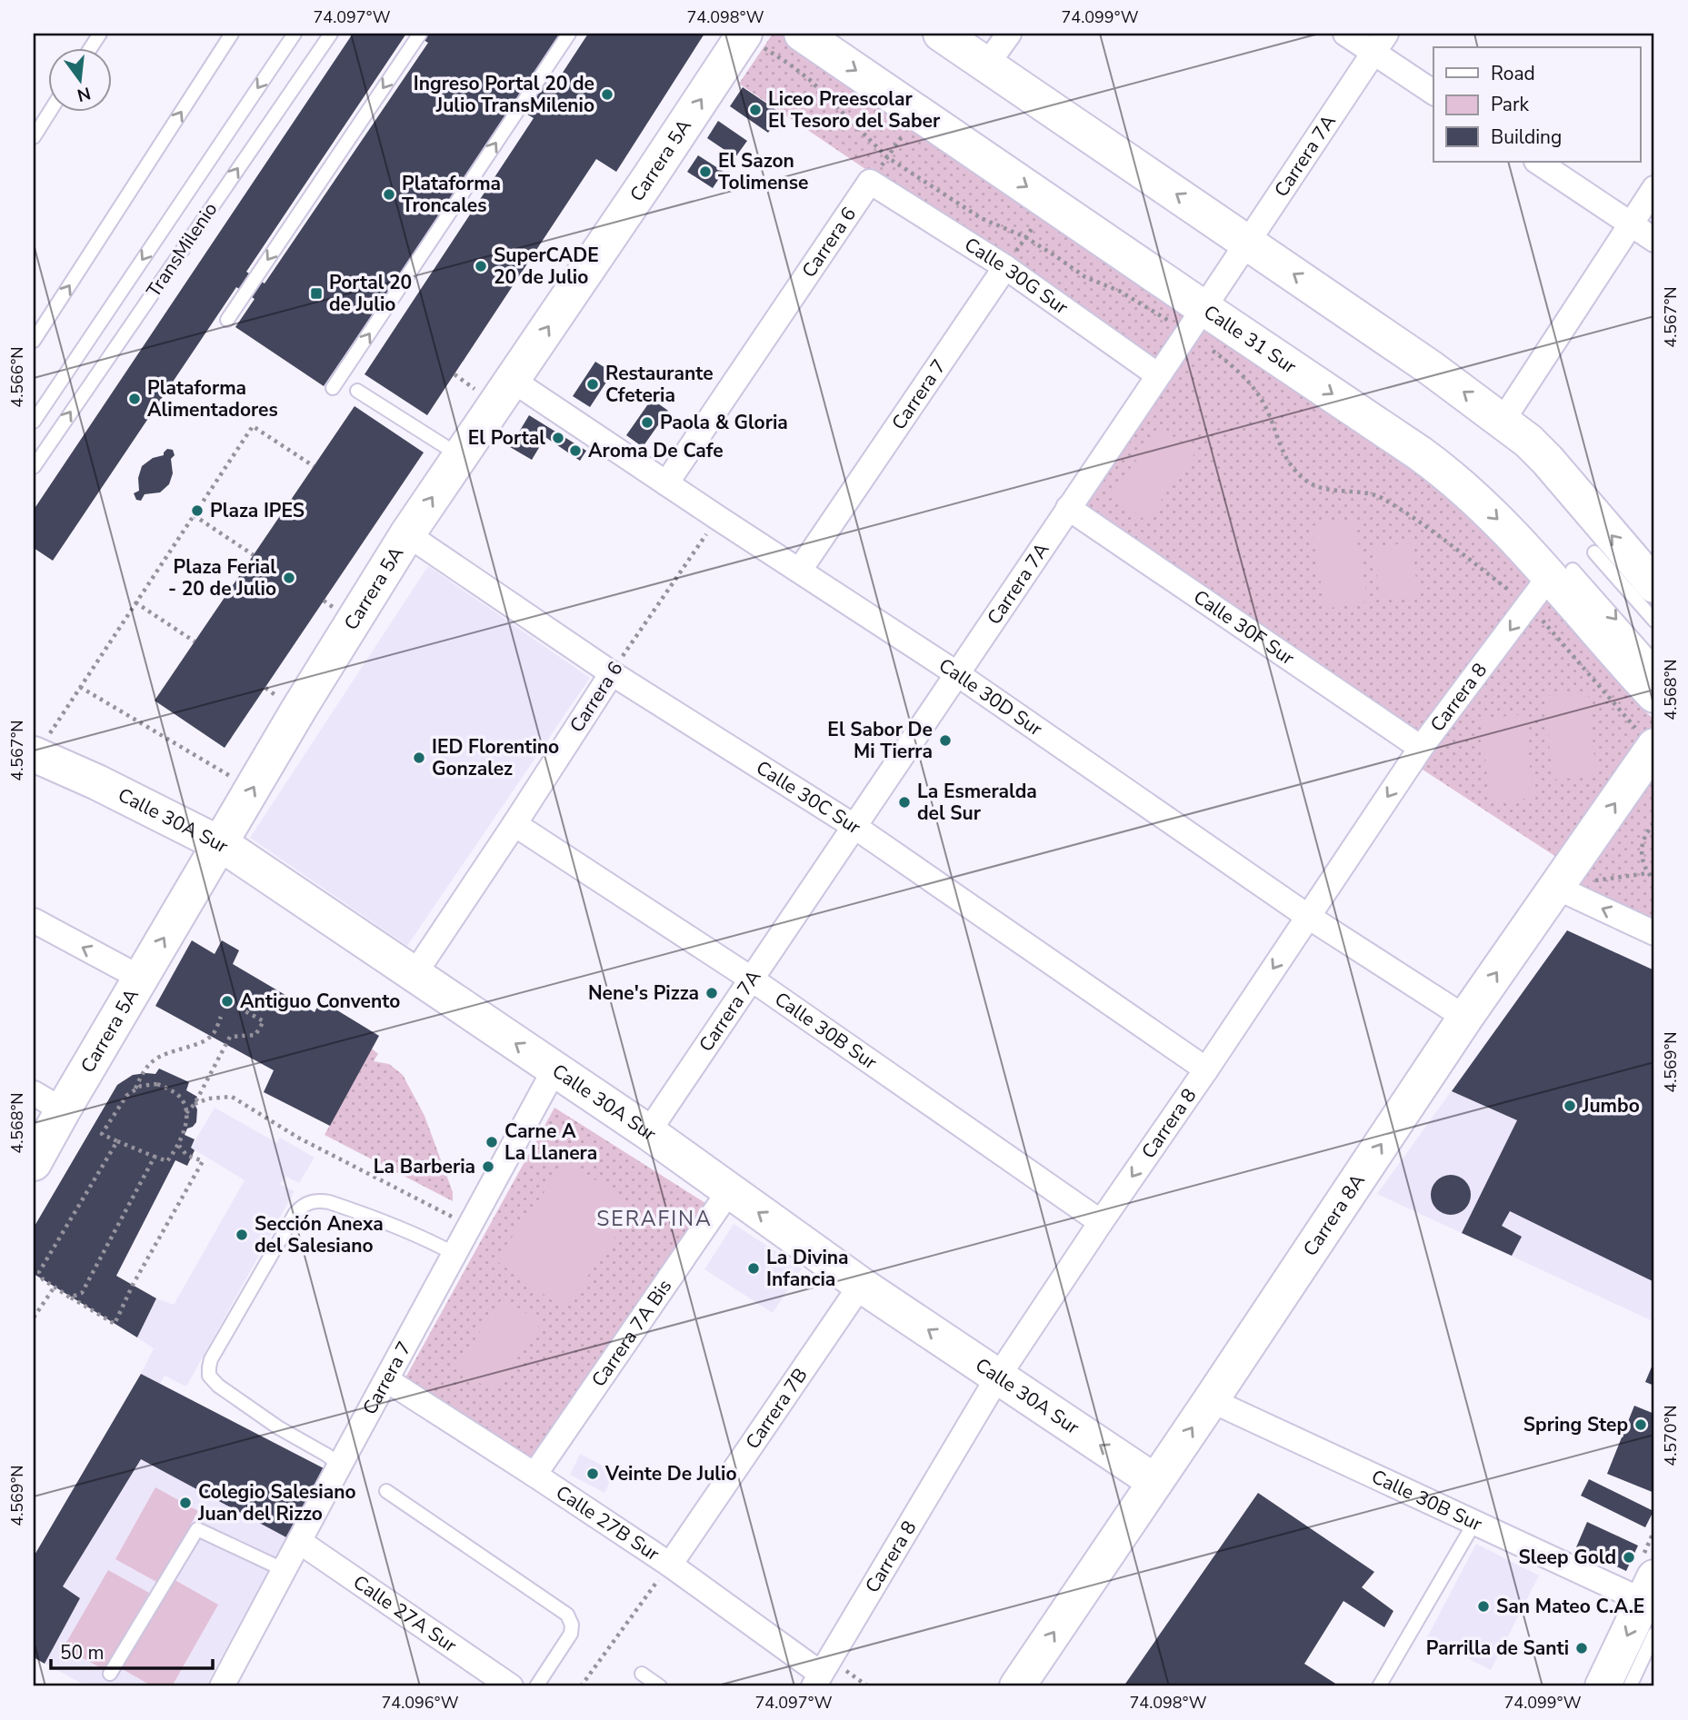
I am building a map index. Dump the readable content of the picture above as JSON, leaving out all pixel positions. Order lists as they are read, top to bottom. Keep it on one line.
{"streets":{"street":["Carrera 7A","Carrera 5A","Carrera 6","Calle 30G Sur","Calle 31 Sur","Carrera 7","Calle 30F Sur","Calle 30D Sur","Carrera 8","Calle 30C Sur","Calle 30A Sur","Calle 30B Sur","Carrera 8A","Carrera 7A Bis","Carrera 7B","Calle 27B Sur","Calle 27A Sur"],"lane":["TransMilenio"]},"crossings":[["Carrera 7A","Calle 30G Sur"],["Carrera 7A","Calle 31 Sur"],["Carrera 7A","Calle 30F Sur"],["Carrera 7A","Calle 30D Sur"],["Carrera 7A","Calle 30C Sur"],["Carrera 7A","Calle 30A Sur"],["Carrera 7A","Calle 30B Sur"],["Carrera 5A","Calle 30D Sur"],["Carrera 5A","Calle 30C Sur"],["Carrera 5A","Calle 30A Sur"],["Carrera 6","Calle 30G Sur"],["Carrera 6","Calle 30D Sur"],["Carrera 6","Calle 30C Sur"],["Carrera 6","Calle 30A Sur"],["Carrera 6","Calle 30B Sur"],["Calle 30G Sur","Carrera 7"],["Calle 31 Sur","Carrera 8"],["Carrera 7","Calle 30D Sur"],["Carrera 7","Calle 30A Sur"],["Carrera 7","Calle 27B Sur"],["Carrera 7","Calle 27A Sur"],["Calle 30F Sur","Carrera 8"],["Calle 30D Sur","Carrera 8"],["Calle 30D Sur","Carrera 8A"],["Carrera 8","Calle 30C Sur"],["Carrera 8","Calle 30A Sur"],["Carrera 8","Calle 30B Sur"],["Carrera 8","Calle 27B Sur"],["Calle 30A Sur","Carrera 8A"],["Calle 30A Sur","Carrera 7A Bis"],["Calle 30A Sur","Carrera 7B"],["Calle 30B Sur","Carrera 8A"],["Carrera 7A Bis","Calle 27B Sur"],["Carrera 7B","Calle 27B Sur"]],"one_way":["Carrera 5A","Carrera 8","Calle 30A Sur","Carrera 8A"],"districts":["SERAFINA"],"places":{"other":["Ingreso Portal 20 de Julio TransMilenio","Liceo Preescolar El Tesoro del Saber","El Sazon Tolimense","Plataforma Troncales","SuperCADE 20 de Julio","Restaurante Cfeteria","Plataforma Alimentadores","Paola & Gloria","El Portal","Aroma De Cafe","Plaza IPES","Plaza Ferial - 20 de Julio","El Sabor De Mi Tierra","IED Florentino Gonzalez","La Esmeralda del Sur","Nene's Pizza","Antiguo Convento","Jumbo","Carne A La Llanera","La Barberia","Sección Anexa del Salesiano","La Divina Infancia","Spring Step","Veinte De Julio","Colegio Salesiano Juan del Rizzo","Sleep Gold","San Mateo C.A.E","Parrilla de Santi"],"transit":["Portal 20 de Julio"]},"legend":["Road","Park","Building"],"scale_bar":"50 m","north":"bottom","coordinates":["74.097°W","74.098°W","74.099°W","4.567°N","4.566°N","4.568°N","4.569°N","4.570°N","74.096°W"]}
